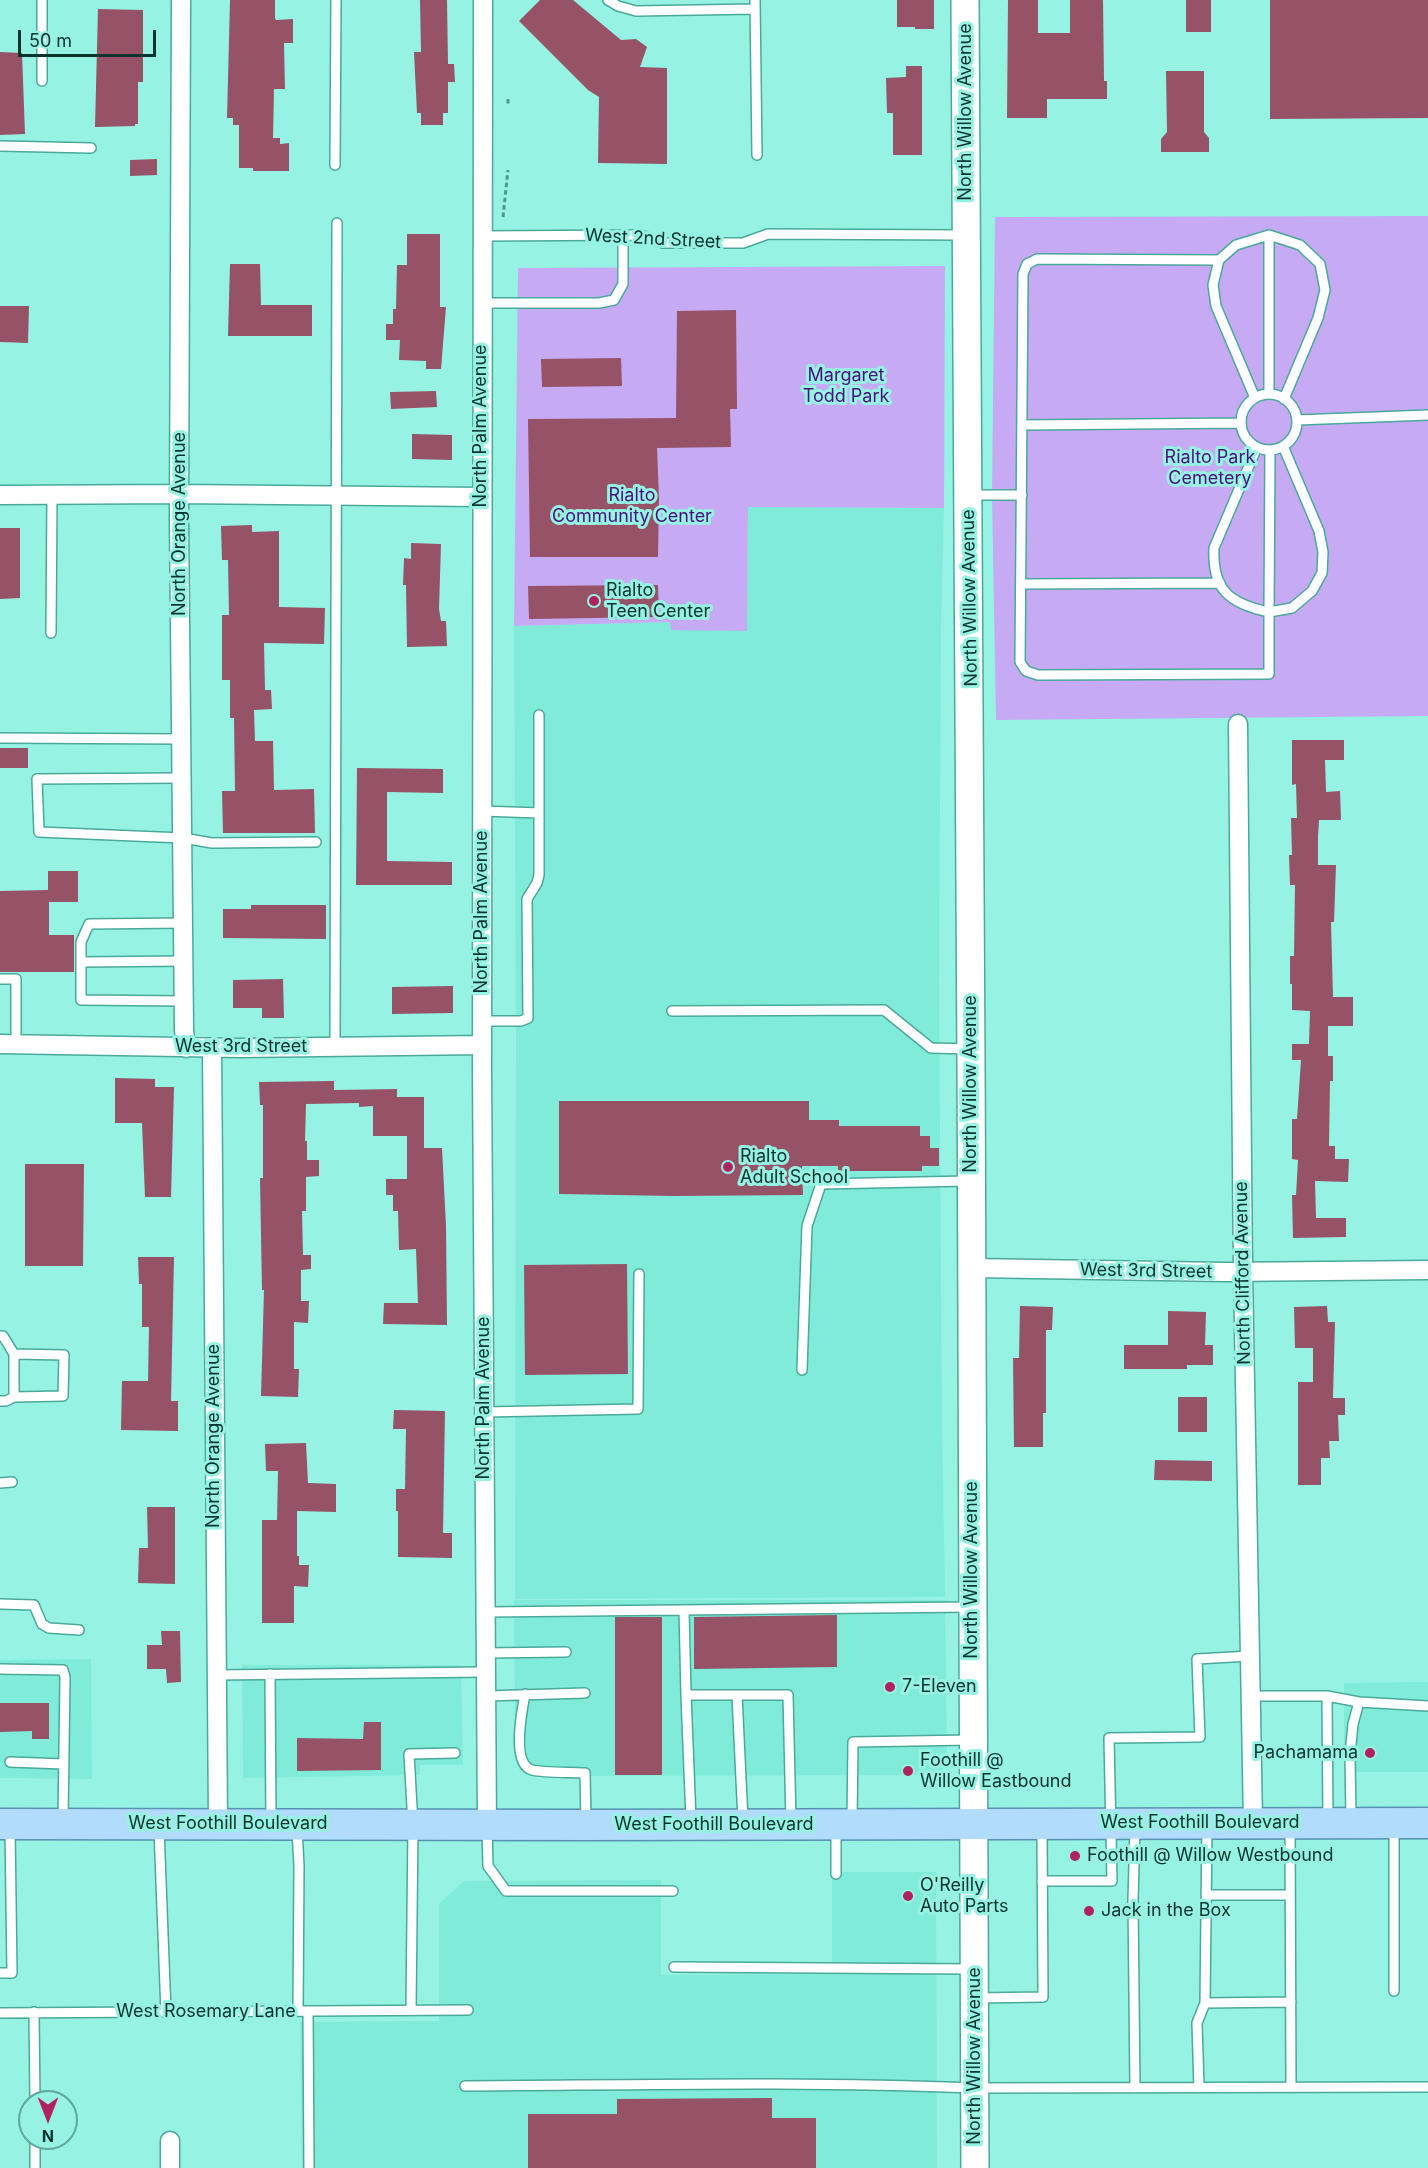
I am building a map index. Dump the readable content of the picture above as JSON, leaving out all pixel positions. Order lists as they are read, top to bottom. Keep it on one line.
{"streets":{"main road":["West Foothill Boulevard"],"street":["North Willow Avenue","North Palm Avenue","North Orange Avenue","West 3rd Street","North Clifford Avenue"],"lane":["West 2nd Street","West Rosemary Lane"]},"crossings":[["North Willow Avenue","West 2nd Street"],["North Willow Avenue","West 3rd Street"],["North Willow Avenue","West Foothill Boulevard"],["West 2nd Street","North Palm Avenue"],["North Palm Avenue","West 3rd Street"],["North Palm Avenue","West Foothill Boulevard"],["North Orange Avenue","West 3rd Street"],["North Orange Avenue","West Foothill Boulevard"],["West 3rd Street","North Clifford Avenue"],["North Clifford Avenue","West Foothill Boulevard"]],"parks":["Margaret Todd Park","Rialto Park Cemetery","Rialto Community Center"],"places":["Rialto Teen Center","Rialto Adult School","7-Eleven","Pachamama","Foothill @ Willow Eastbound","Foothill @ Willow Westbound","O'Reilly Auto Parts","Jack in the Box"],"scale_bar":"50 m","north":"bottom"}
